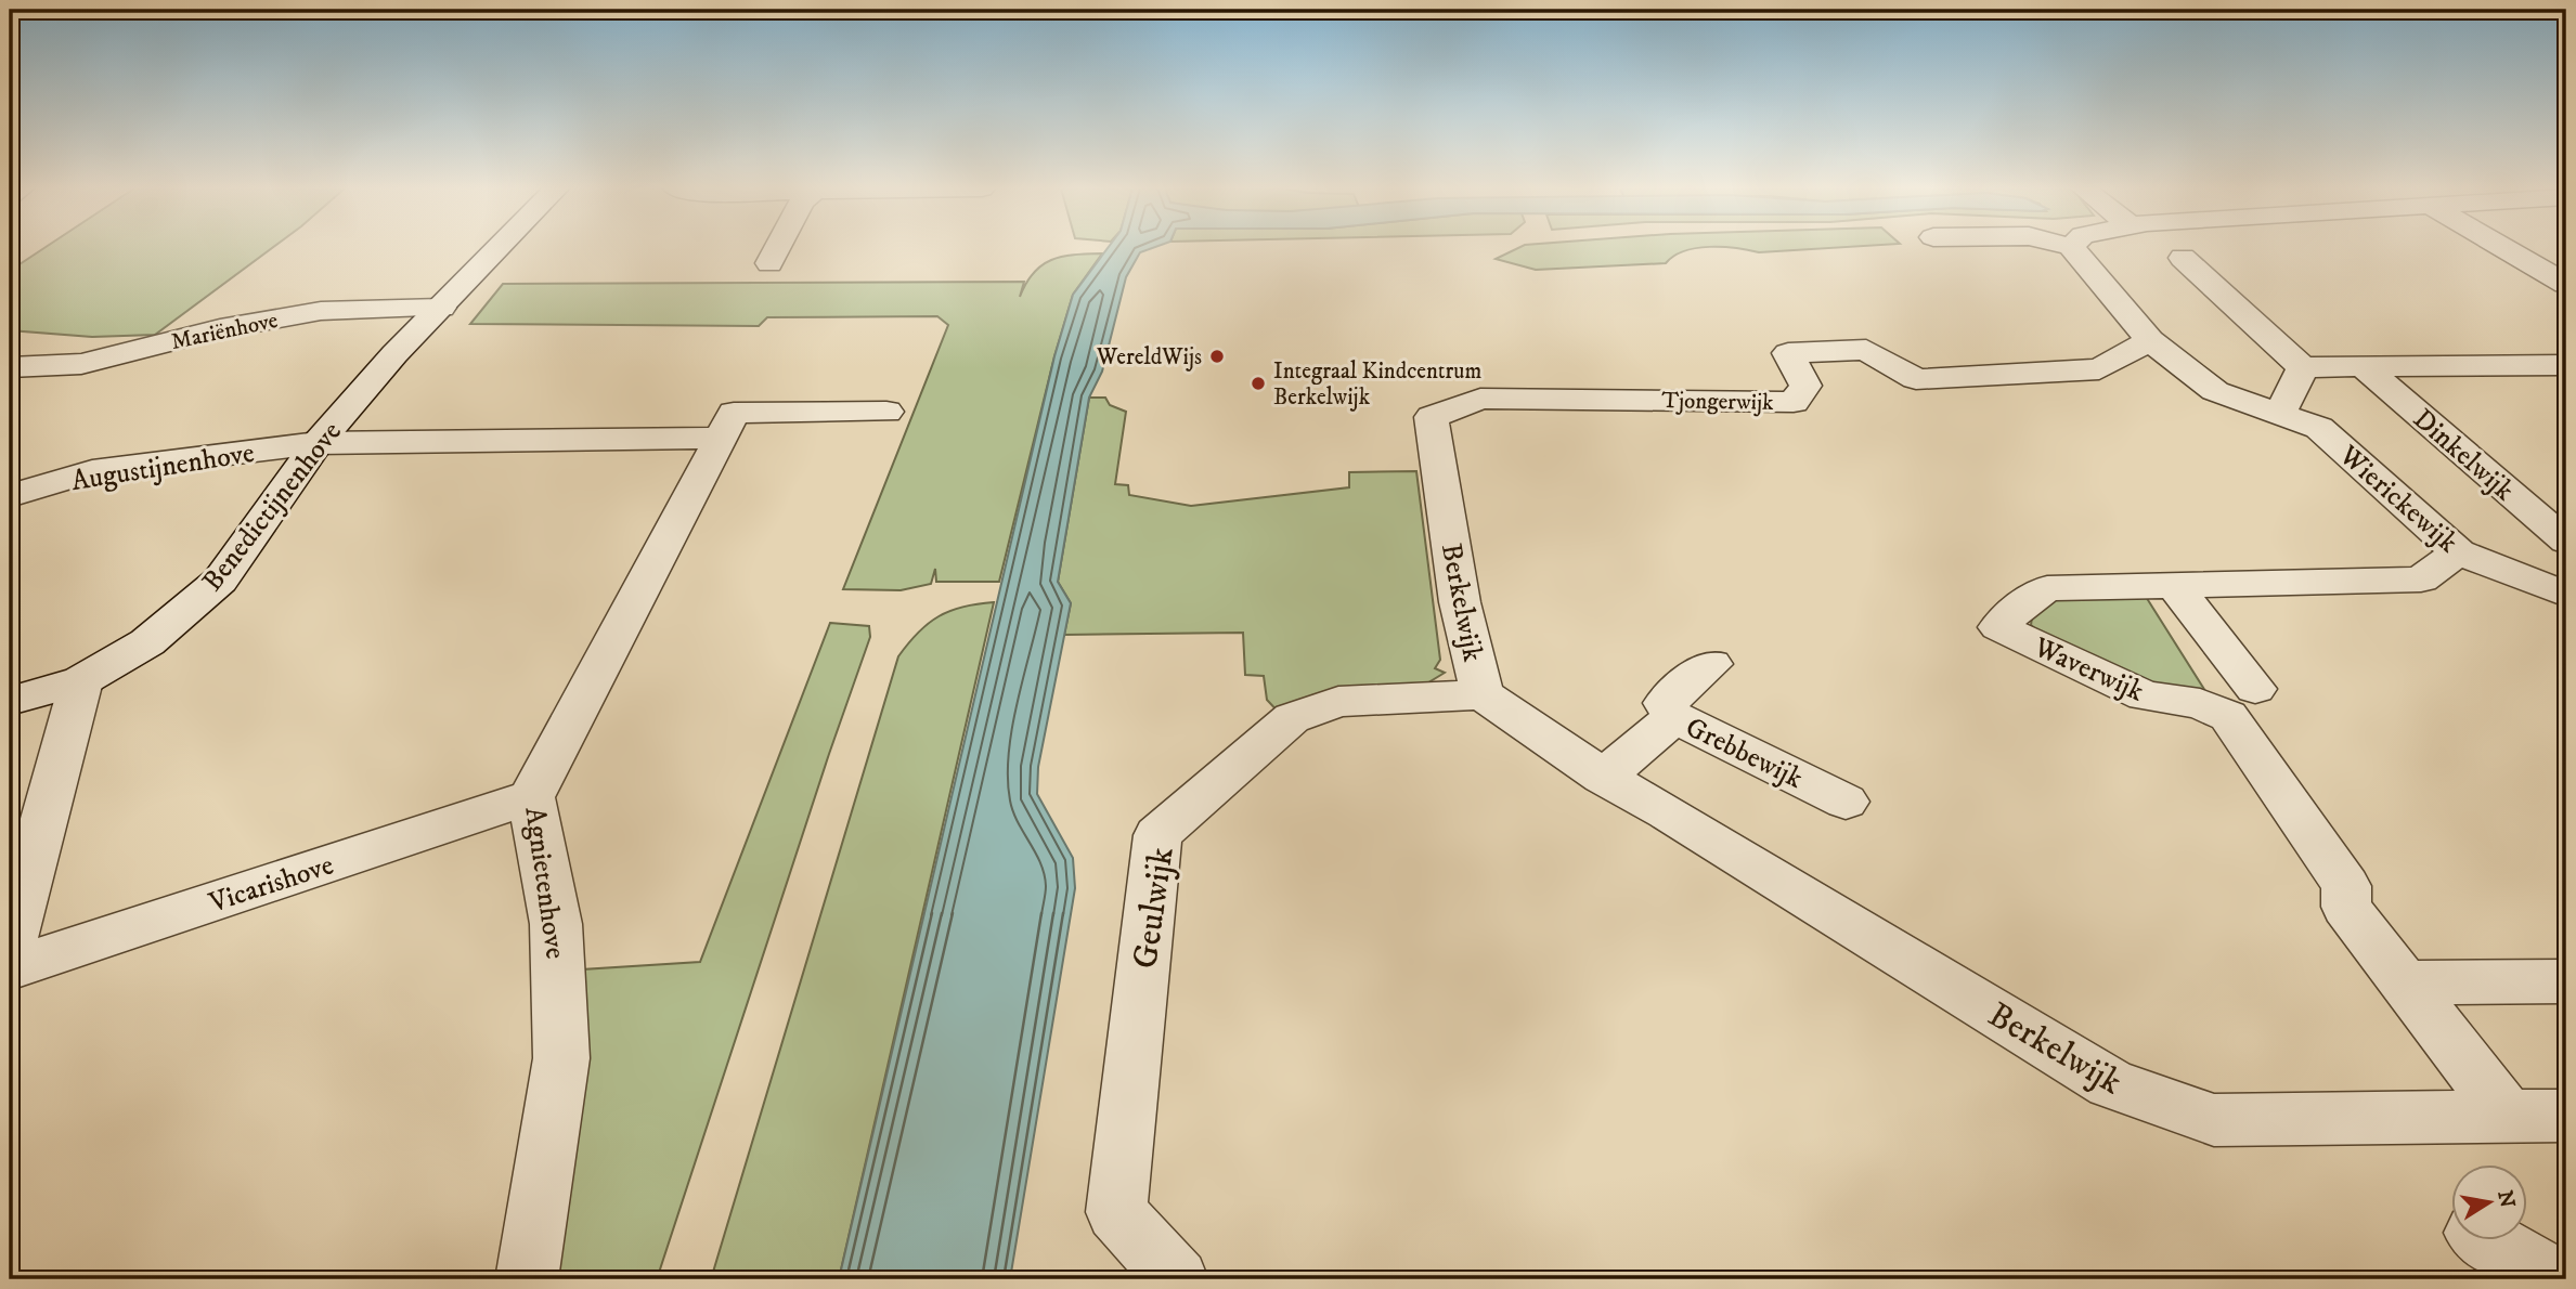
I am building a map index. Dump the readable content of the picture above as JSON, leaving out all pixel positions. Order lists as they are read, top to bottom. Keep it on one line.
{"streets":{"street":["Mariënhove","Tjongerwijk","Dinkelwijk","Augustijnenhove","Wierickewijk","Benedictijnenhove","Berkelwijk","Waverwijk","Grebbewijk","Vicarishove","Agnietenhove","Geulwijk"]},"crossings":[["Mariënhove","Benedictijnenhove"],["Tjongerwijk","Wierickewijk"],["Tjongerwijk","Berkelwijk"],["Augustijnenhove","Benedictijnenhove"],["Wierickewijk","Waverwijk"],["Berkelwijk","Waverwijk"],["Berkelwijk","Geulwijk"],["Vicarishove","Agnietenhove"]],"places":["WereldWijs","Integraal Kindcentrum Berkelwijk"],"north":"right"}
